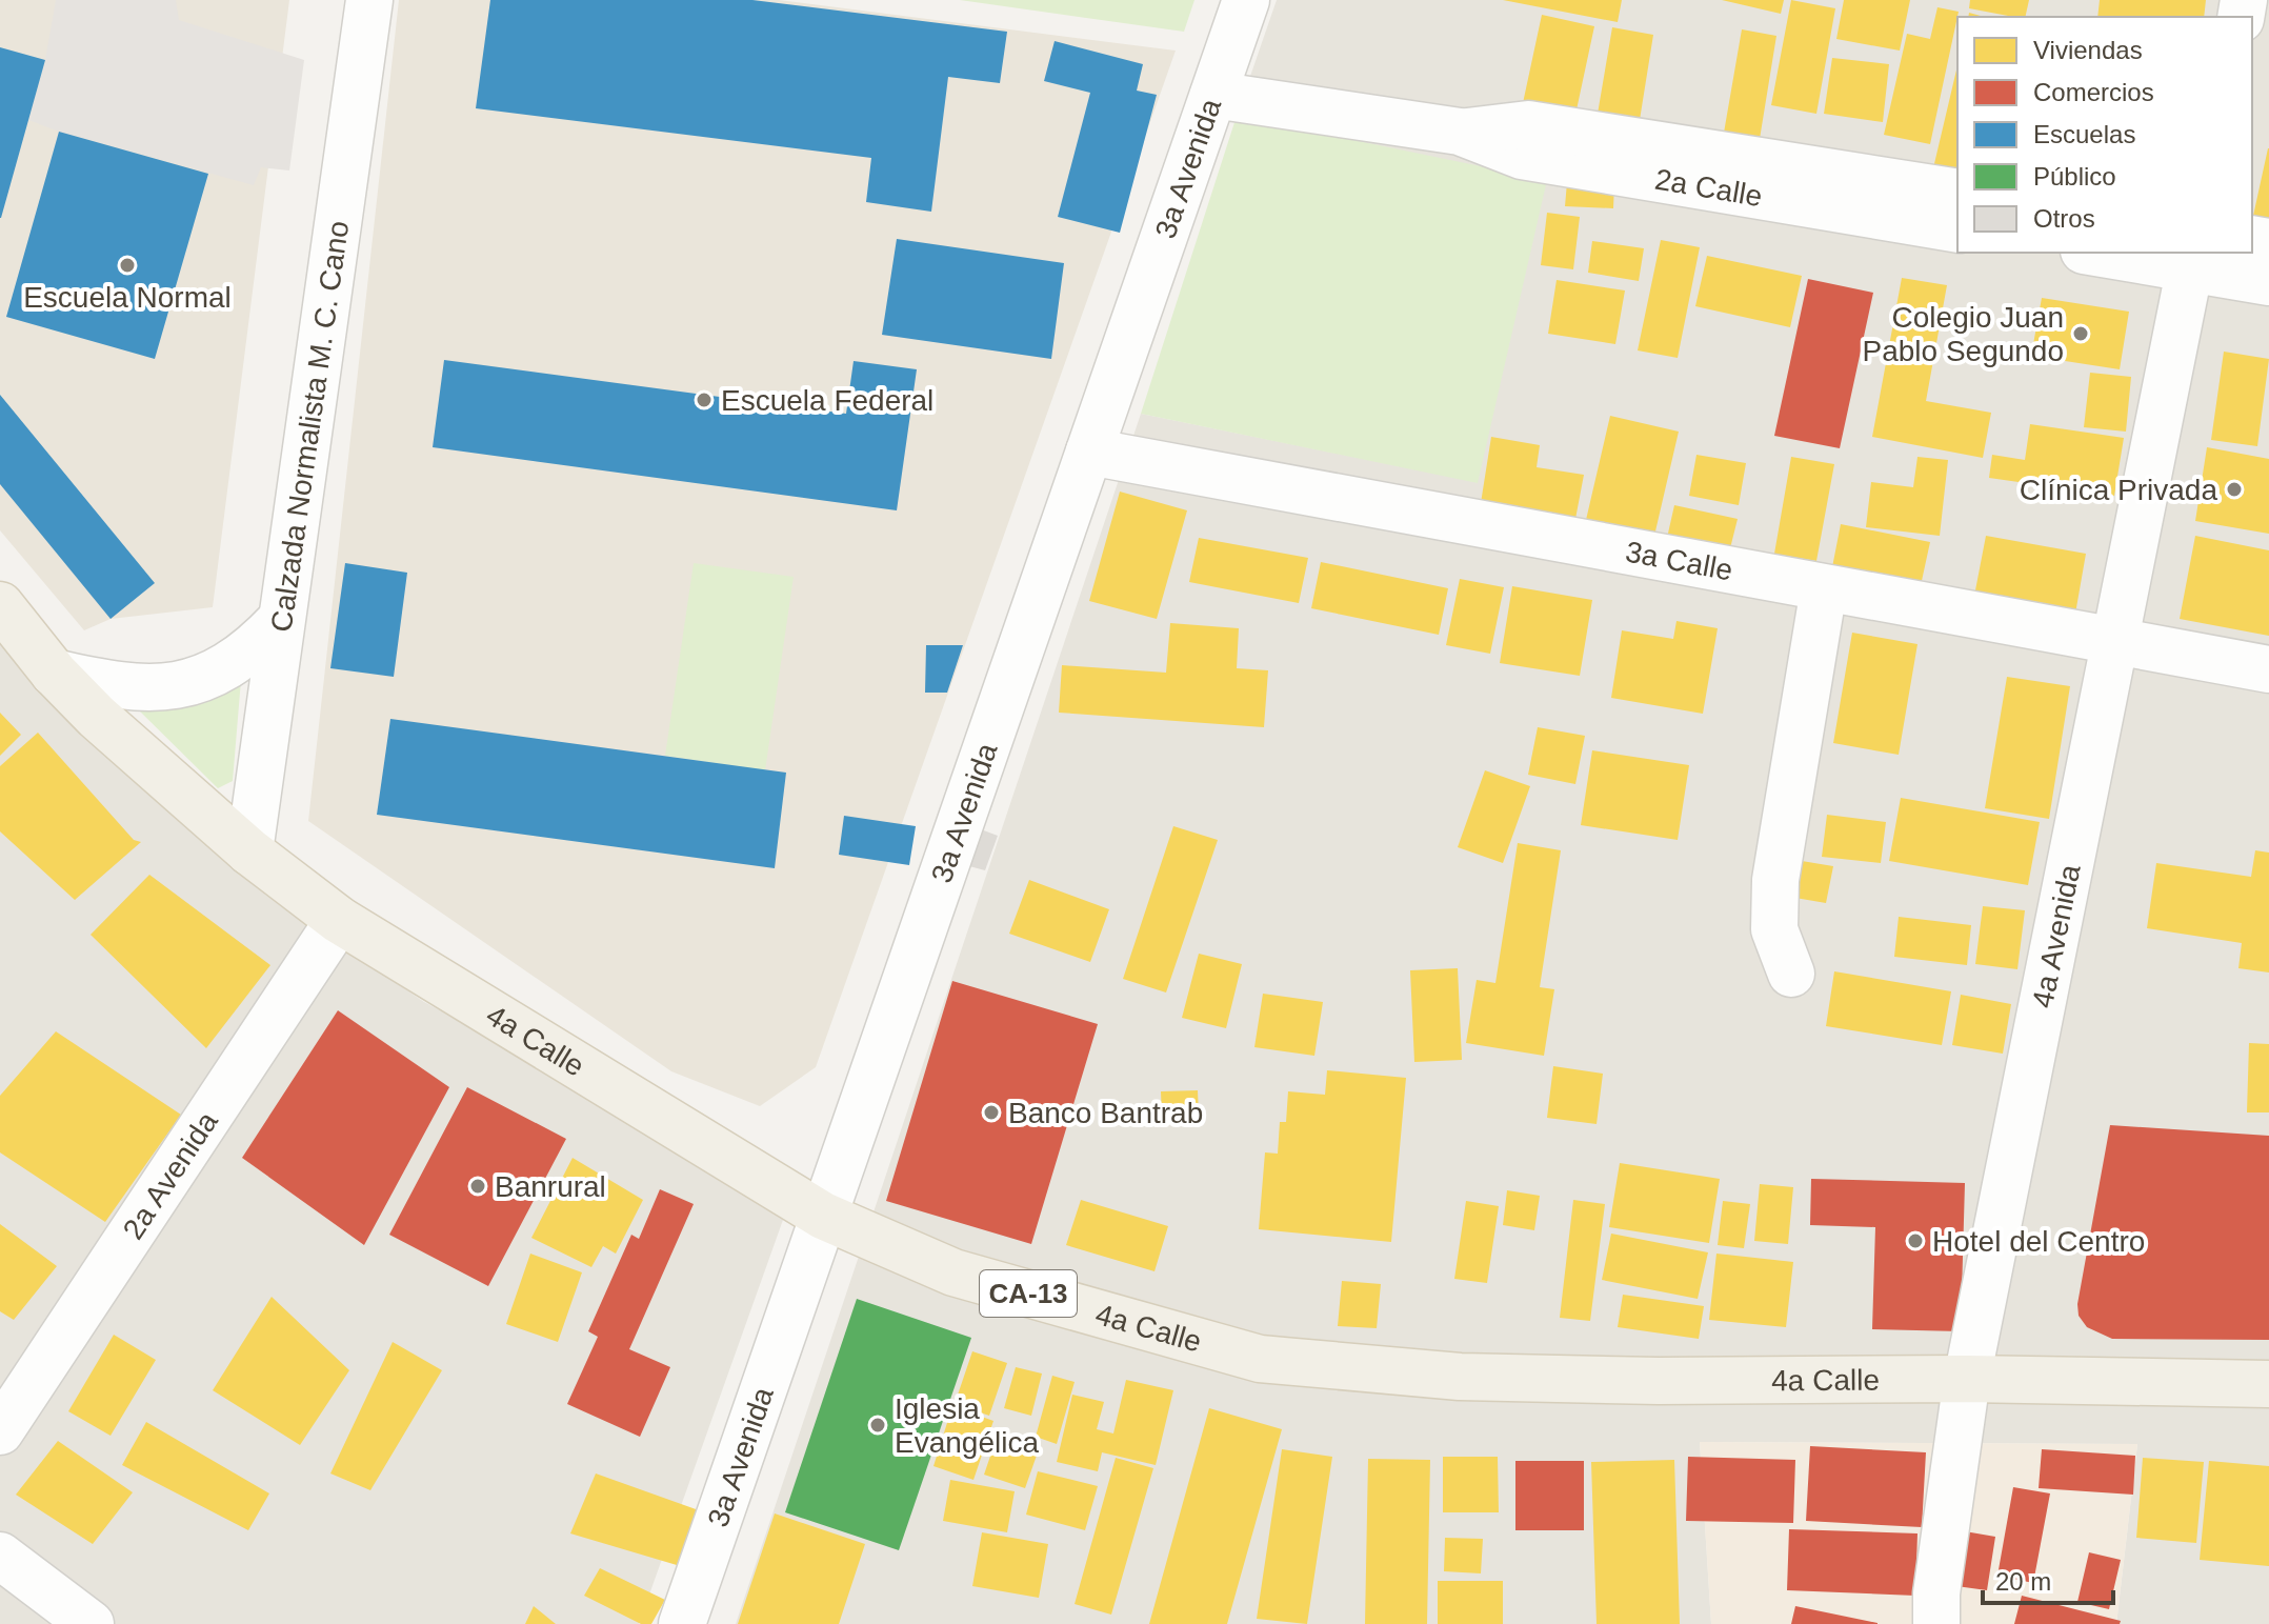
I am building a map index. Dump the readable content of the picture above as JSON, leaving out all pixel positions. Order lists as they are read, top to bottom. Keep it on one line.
{"streets":{"main road":["4a Calle","CA-13"],"street":["3a Avenida","2a Calle","Calzada Normalista M. C. Cano","3a Calle","4a Avenida","2a Avenida"]},"crossings":[["3a Avenida","2a Calle"],["3a Avenida","3a Calle"],["3a Avenida","4a Calle"],["Calzada Normalista M. C. Cano","4a Calle"],["3a Calle","4a Avenida"],["4a Avenida","4a Calle"],["4a Calle","2a Avenida"]],"places":["Escuela Normal","Colegio Juan Pablo Segundo","Escuela Federal","Clínica Privada","Banco Bantrab","Banrural","Hotel del Centro","Iglesia Evangélica"],"legend":["Viviendas","Comercios","Escuelas","Público","Otros"],"scale_bar":"20 m"}
